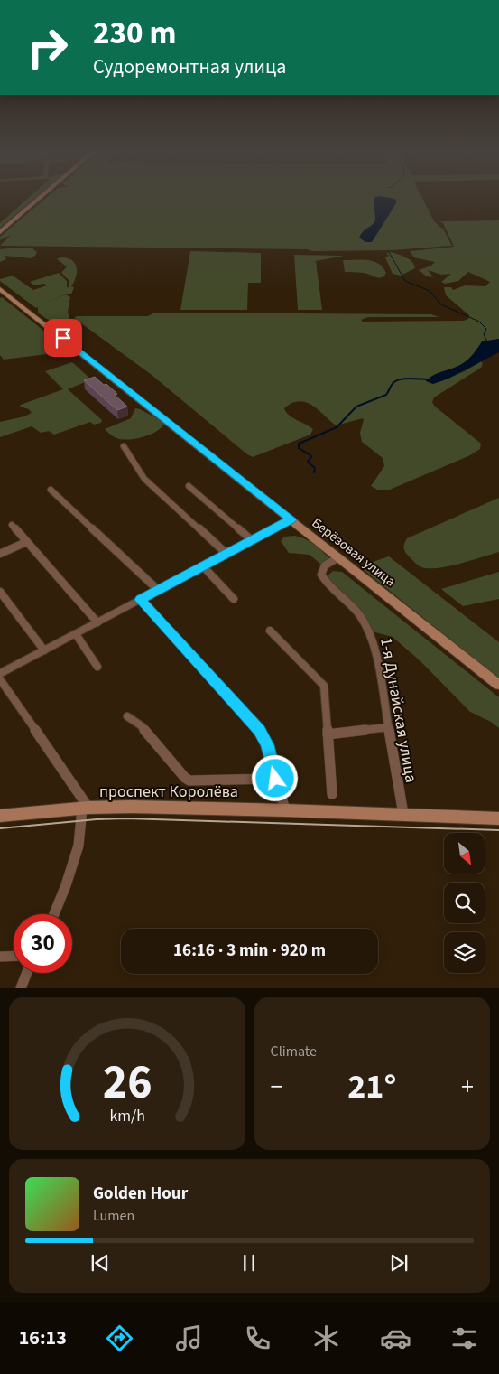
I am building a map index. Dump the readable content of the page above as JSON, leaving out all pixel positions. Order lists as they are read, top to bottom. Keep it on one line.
{"streets":{"main road":["Берёзовая улица","проспект Королёва"],"street":["1-я Дунайская улица"]},"crossings":[["Берёзовая улица","1-я Дунайская улица"],["1-я Дунайская улица","проспект Королёва"]],"north":"bottom right","page":{"turn":["230 m","Судоремонтная улица"],"limit":"30","trip":"16:16 · 3 min · 920 m","tile":"Climate","heat":["−","21°","+"],"song":["Golden Hour","Lumen"],"tabs":"16:13","gauge":["26","km/h"]}}
